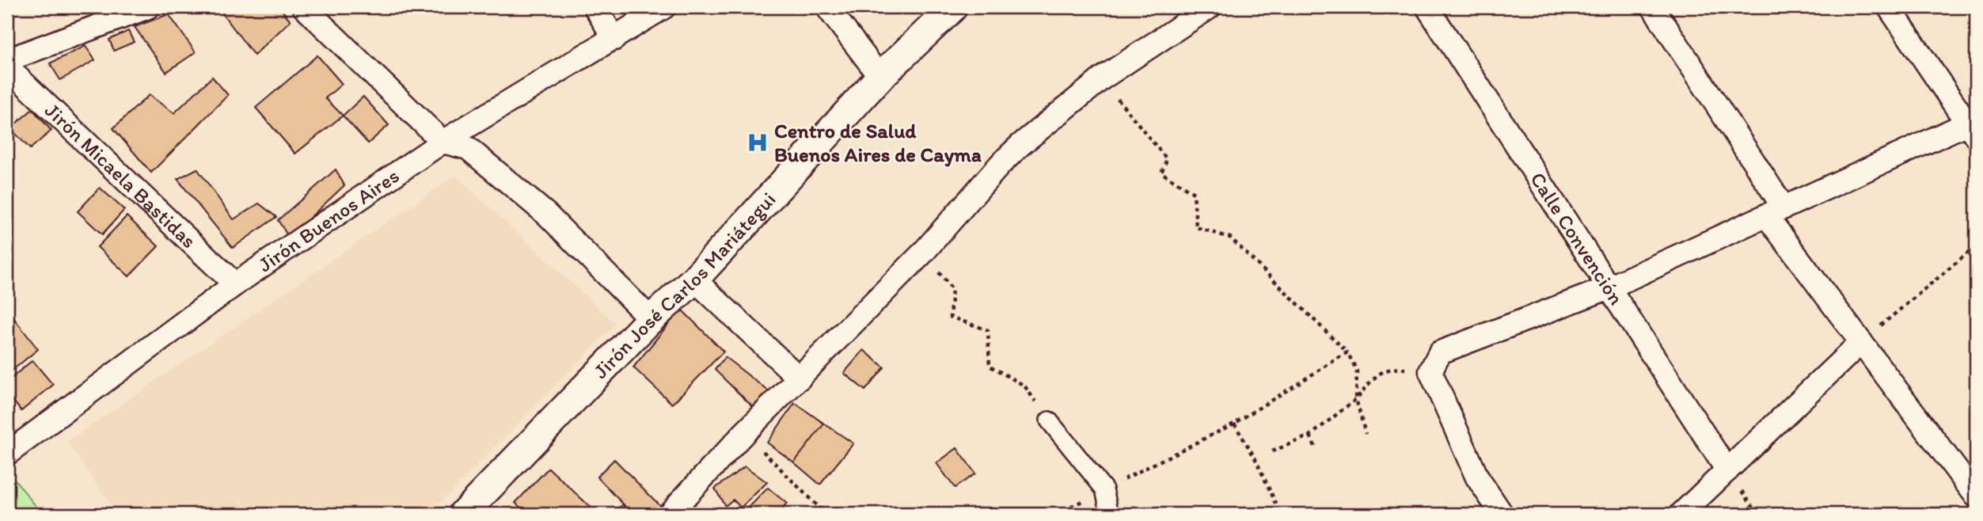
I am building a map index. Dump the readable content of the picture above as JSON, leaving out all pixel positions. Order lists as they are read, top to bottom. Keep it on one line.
{"streets":{"street":["Jirón Micaela Bastidas","Jirón Buenos Aires","Calle Convención","Jirón José Carlos Mariátegui"]},"crossings":[["Jirón Micaela Bastidas","Jirón Buenos Aires"]],"places":{"hospital":["Centro de Salud Buenos Aires de Cayma"]}}
